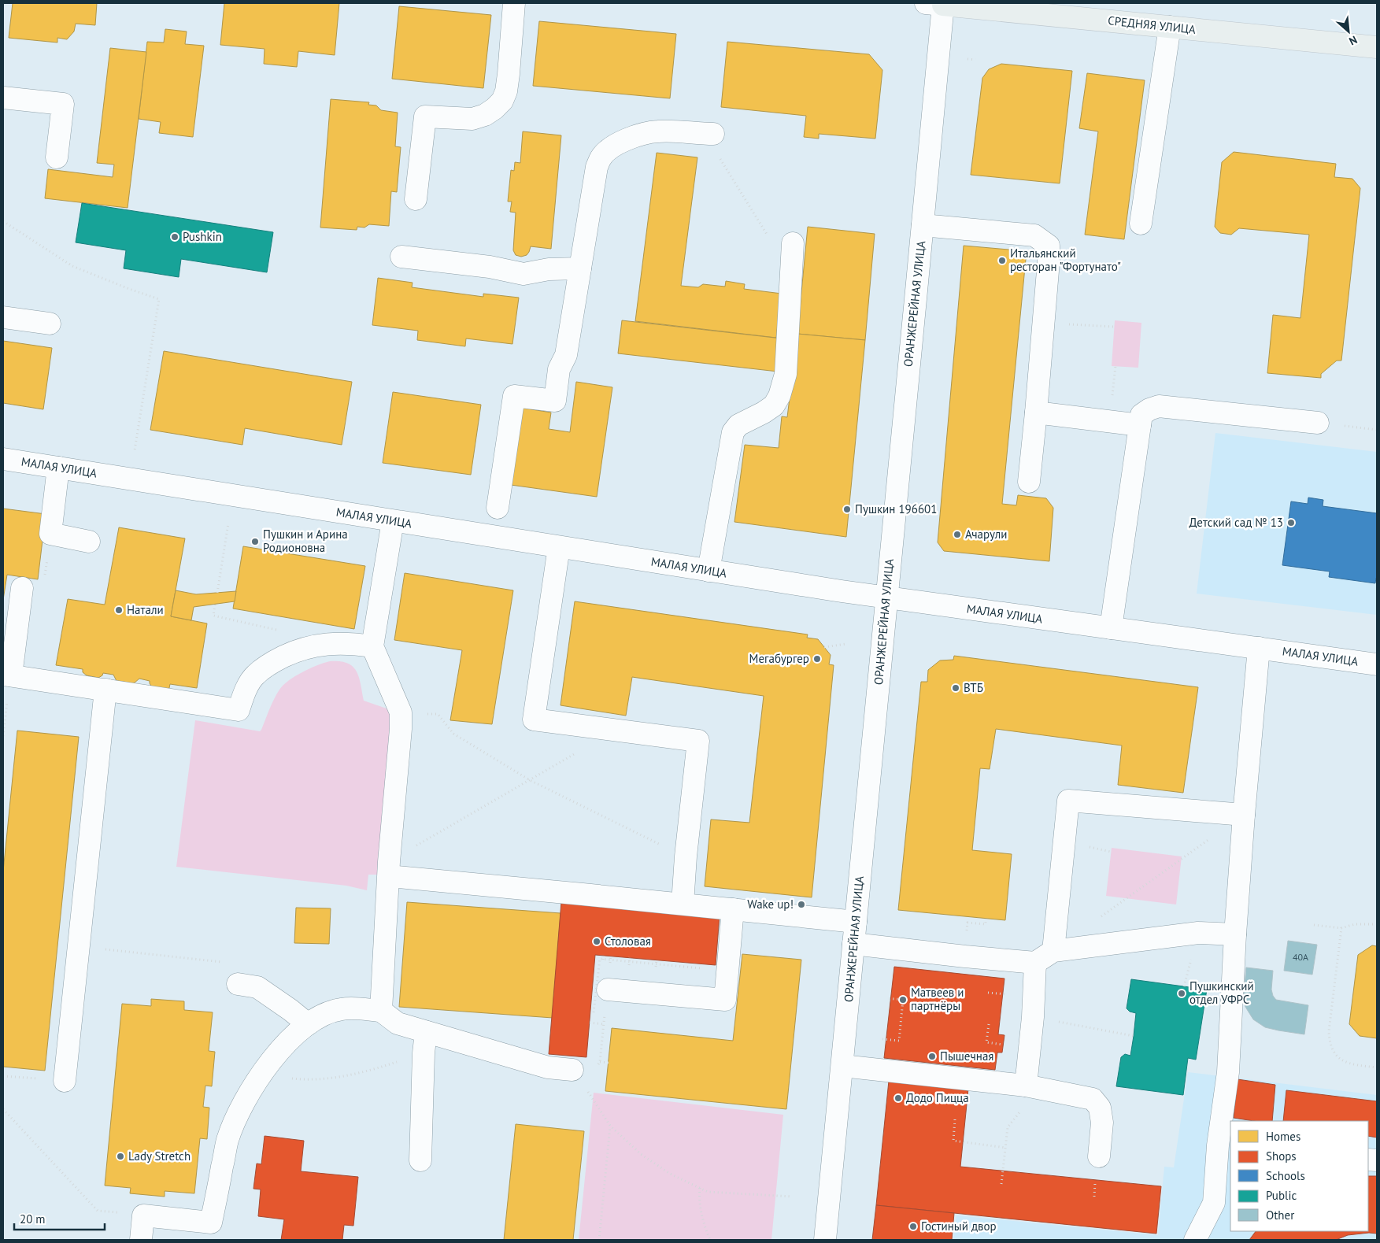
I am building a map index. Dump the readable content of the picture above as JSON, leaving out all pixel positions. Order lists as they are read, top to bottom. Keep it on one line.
{"streets":{"main road":["СРЕДНЯЯ УЛИЦА"],"street":["ОРАНЖЕРЕЙНАЯ УЛИЦА","МАЛАЯ УЛИЦА"]},"crossings":[["СРЕДНЯЯ УЛИЦА","ОРАНЖЕРЕЙНАЯ УЛИЦА"],["ОРАНЖЕРЕЙНАЯ УЛИЦА","МАЛАЯ УЛИЦА"]],"places":["Pushkin","Итальянский ресторан \"Фортунато\"","Пушкин 196601","Детский сад № 13","Ачарули","Пушкин и Арина Родионовна","Натали","Мегабургер","ВТБ","Wake up!","Столовая","Пушкинский отдел УФРС","Матвеев и партнёры","Пышечная","Додо Пицца","Lady Stretch","Гостиный двор"],"house_numbers":["40А"],"legend":["Homes","Shops","Schools","Public","Other"],"scale_bar":"20 m","north":"bottom right"}
